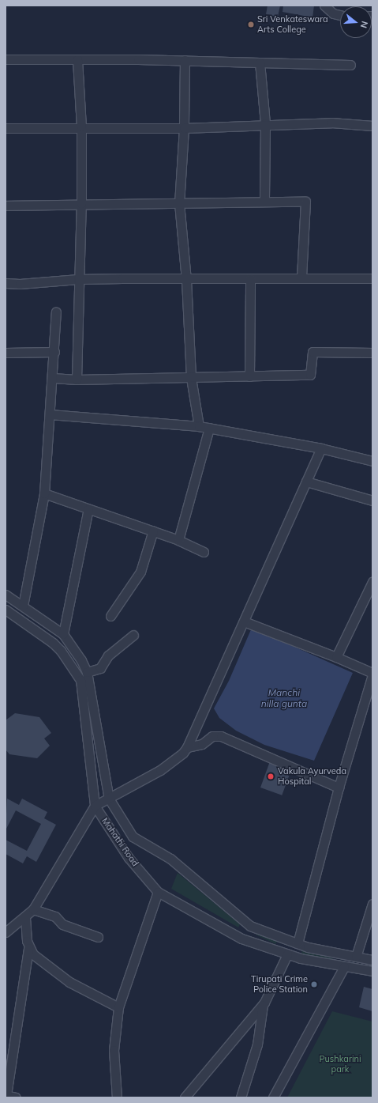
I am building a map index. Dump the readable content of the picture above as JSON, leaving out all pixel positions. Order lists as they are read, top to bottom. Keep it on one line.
{"streets":{"street":["Mahathi Road"]},"water":["Manchi nilla gunta"],"parks":["Pushkarini park"],"places":["Sri Venkateswara Arts College","Vakula Ayurveda Hospital","Tirupati Crime Police Station"],"north":"right"}
